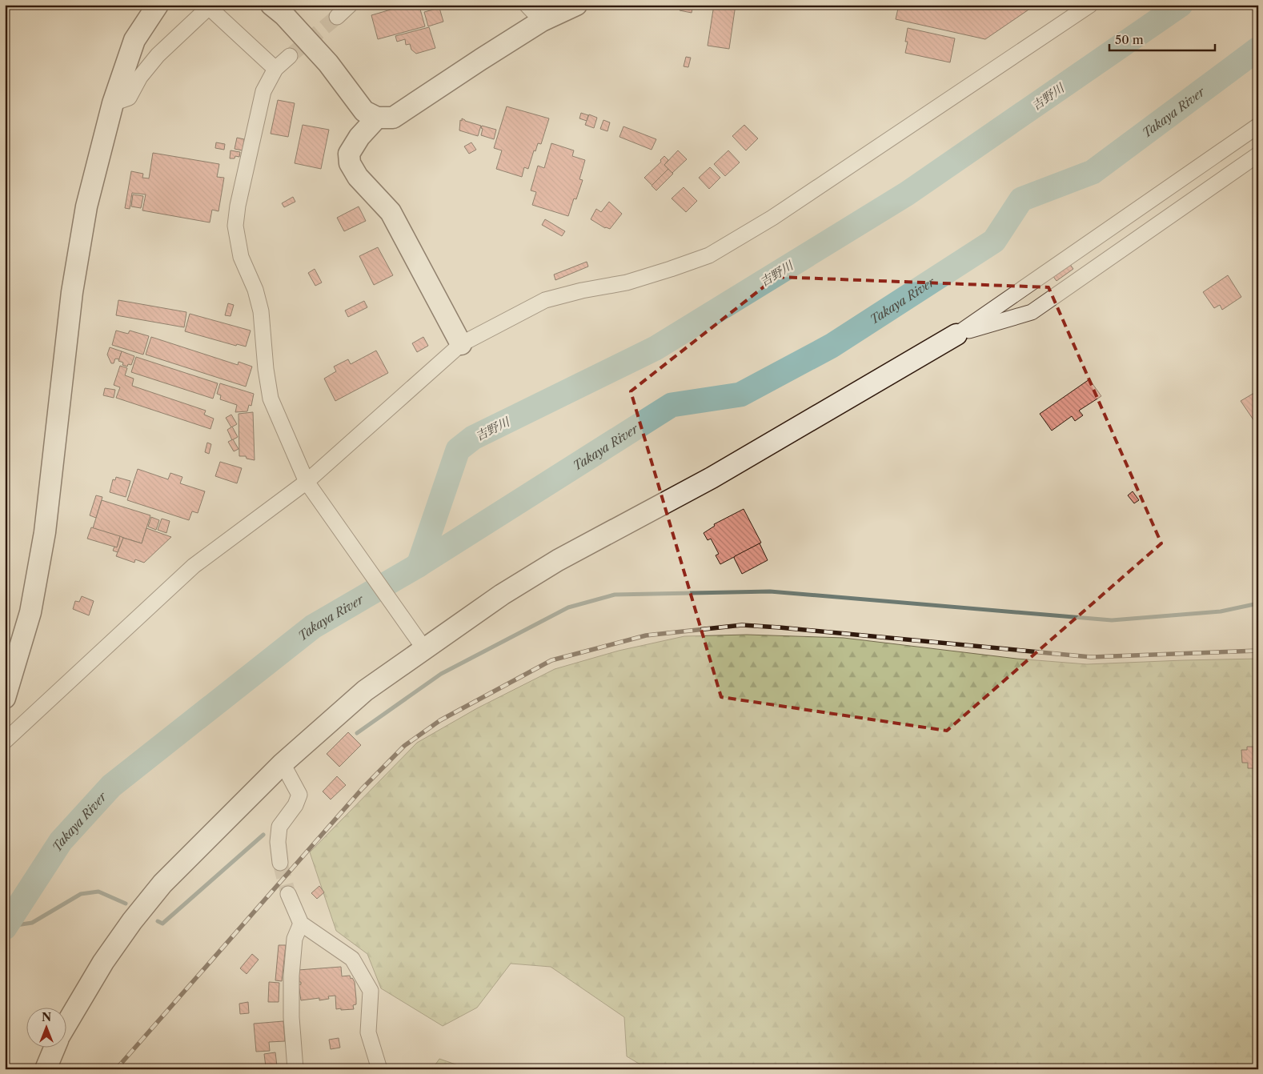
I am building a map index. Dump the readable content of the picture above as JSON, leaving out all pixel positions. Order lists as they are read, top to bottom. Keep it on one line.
{"water":["吉野川","Takaya River"],"scale_bar":"50 m","north":"top"}
